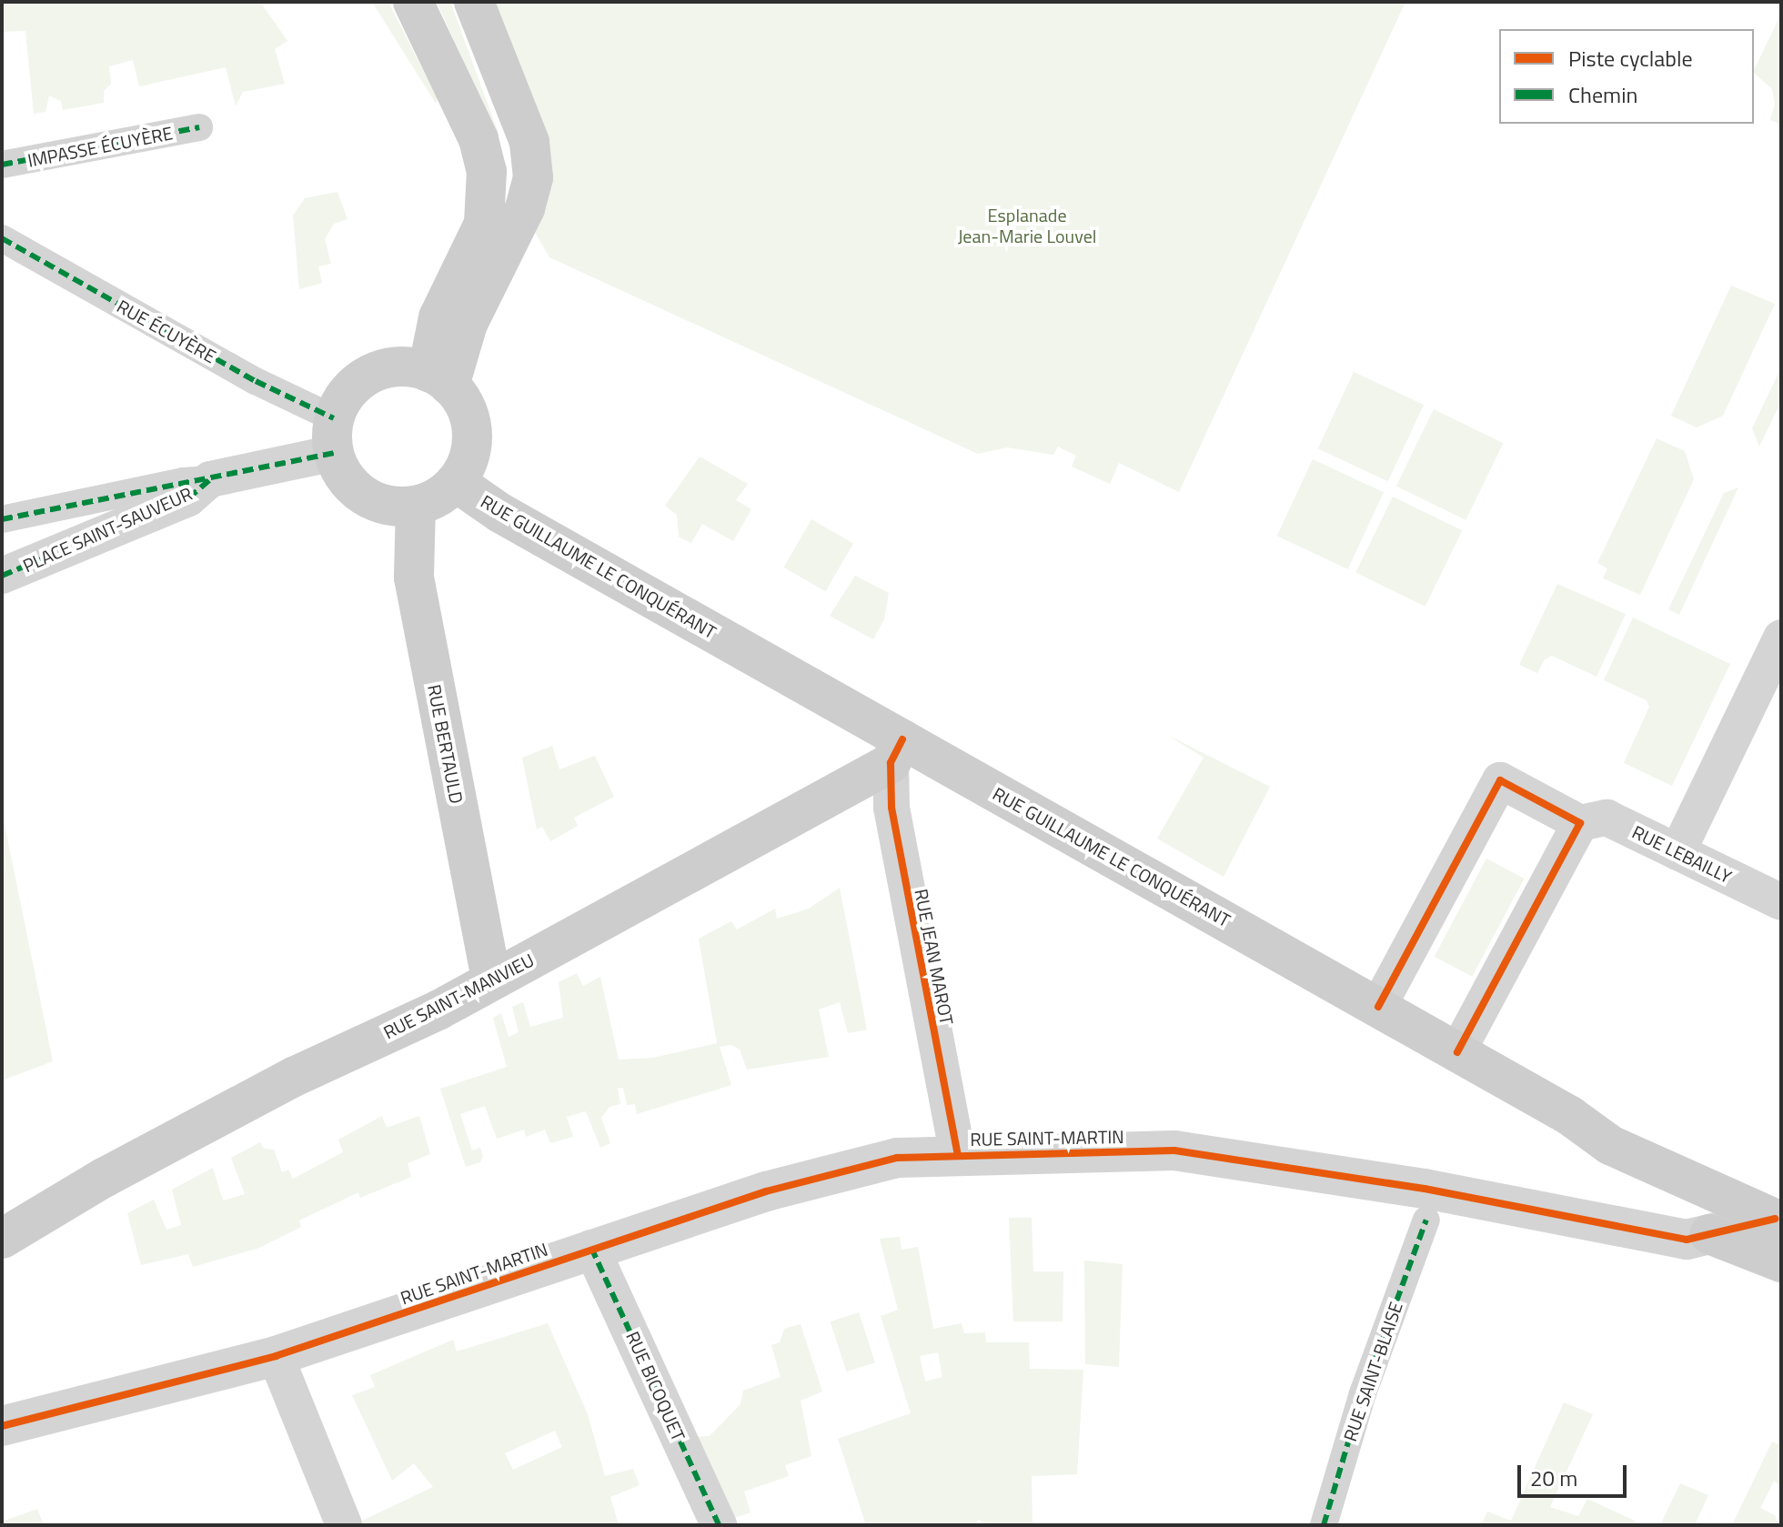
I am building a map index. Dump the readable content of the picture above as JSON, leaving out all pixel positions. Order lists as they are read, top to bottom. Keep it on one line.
{"streets":{"main road":["RUE GUILLAUME LE CONQUÉRANT","RUE BERTAULD","RUE SAINT-MANVIEU"],"street":["IMPASSE ÉCUYÈRE","RUE ÉCUYÈRE","PLACE SAINT-SAUVEUR","RUE LEBAILLY","RUE JEAN MAROT","RUE SAINT-MARTIN","RUE SAINT-BLAISE","RUE BICOQUET"]},"crossings":[["RUE ÉCUYÈRE","PLACE SAINT-SAUVEUR"],["RUE ÉCUYÈRE","RUE GUILLAUME LE CONQUÉRANT"],["RUE ÉCUYÈRE","RUE BERTAULD"],["PLACE SAINT-SAUVEUR","RUE GUILLAUME LE CONQUÉRANT"],["PLACE SAINT-SAUVEUR","RUE BERTAULD"],["RUE GUILLAUME LE CONQUÉRANT","RUE BERTAULD"],["RUE GUILLAUME LE CONQUÉRANT","RUE JEAN MAROT"],["RUE GUILLAUME LE CONQUÉRANT","RUE SAINT-MANVIEU"],["RUE GUILLAUME LE CONQUÉRANT","RUE SAINT-MARTIN"],["RUE BERTAULD","RUE SAINT-MANVIEU"],["RUE JEAN MAROT","RUE SAINT-MANVIEU"],["RUE JEAN MAROT","RUE SAINT-MARTIN"],["RUE SAINT-MARTIN","RUE BICOQUET"]],"parks":["Esplanade Jean-Marie Louvel"],"legend":["Piste cyclable","Chemin"],"scale_bar":"20 m"}
